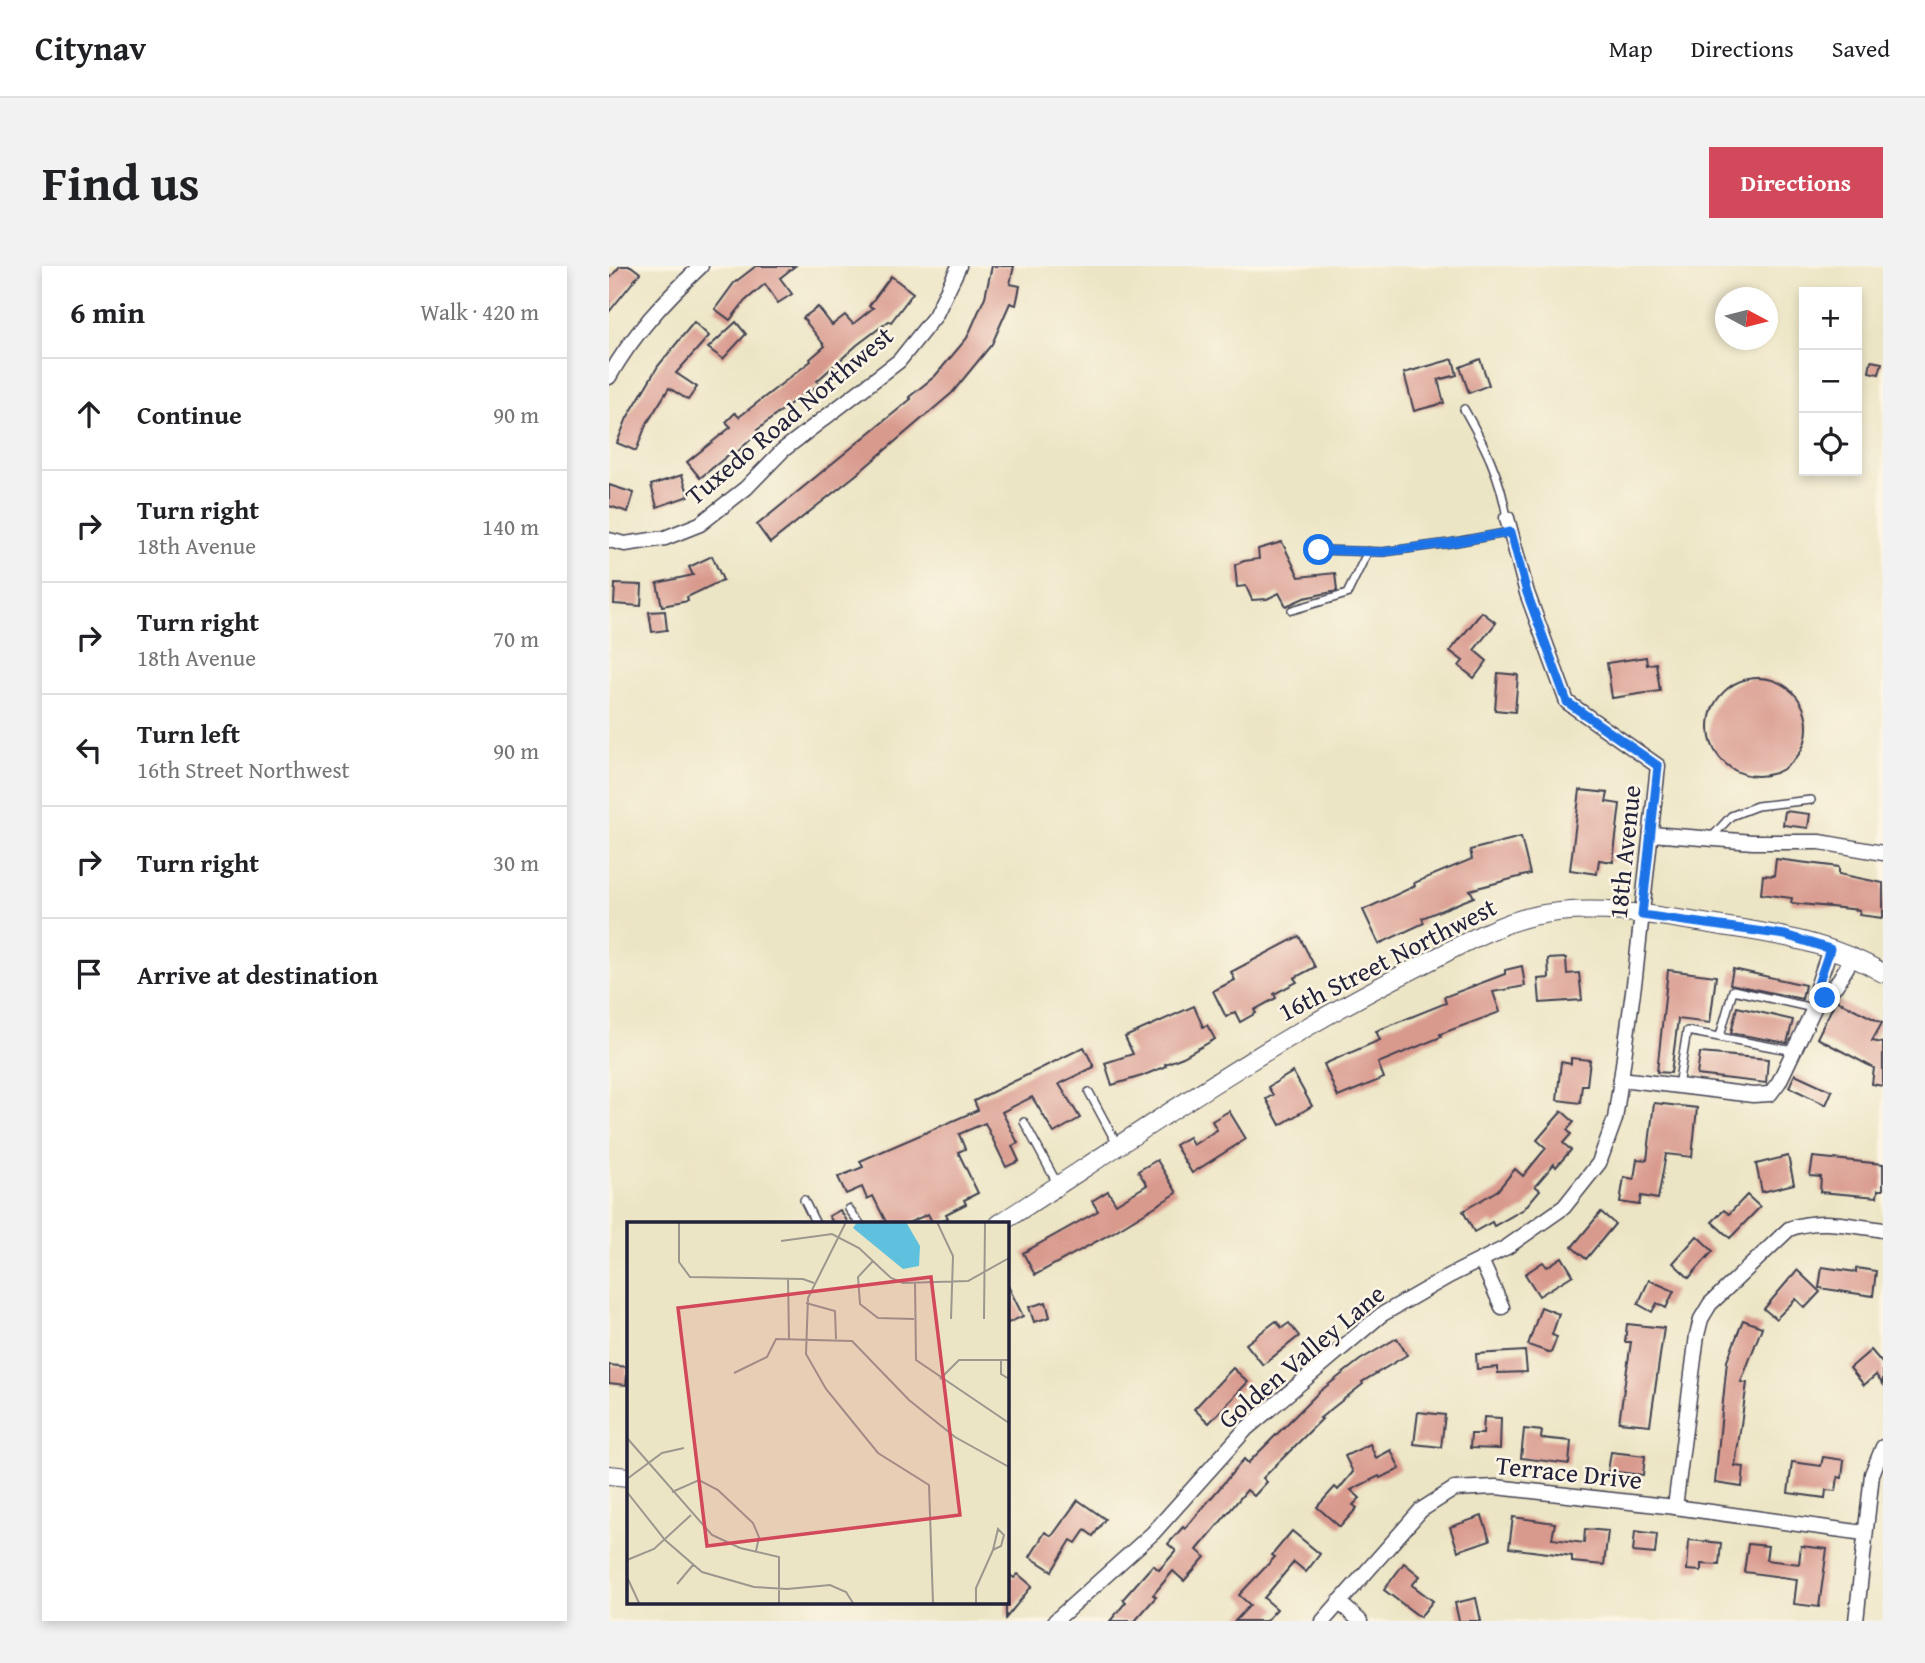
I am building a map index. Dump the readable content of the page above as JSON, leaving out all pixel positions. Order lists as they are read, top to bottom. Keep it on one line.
{"streets":{"street":["Tuxedo Road Northwest","18th Avenue","16th Street Northwest","Golden Valley Lane","Terrace Drive"]},"crossings":[["18th Avenue","16th Street Northwest"],["18th Avenue","Golden Valley Lane"]],"north":"right","page":{"header":"Citynav","nav":["Map","Directions","Saved"],"title":"Find us","buttons":"Directions","heading":["6 min","Walk · 420 m"],"map_buttons":["+","−"],"list":[["Continue","90 m"],["Turn right","18th Avenue","140 m"],["Turn right","18th Avenue","70 m"],["Turn left","16th Street Northwest","90 m"],["Turn right","30 m"],"Arrive at destination"]}}
